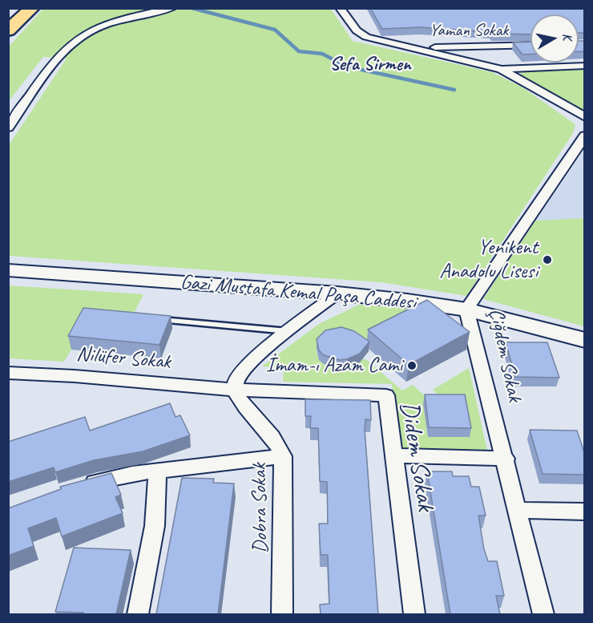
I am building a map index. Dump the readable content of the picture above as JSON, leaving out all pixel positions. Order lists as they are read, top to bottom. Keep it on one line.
{"streets":{"street":["Yaman Sokak","Gazi Mustafa Kemal Paşa Caddesi","Çiğdem Sokak","Nilüfer Sokak","Didem Sokak","Dobra Sokak"]},"crossings":[["Gazi Mustafa Kemal Paşa Caddesi","Çiğdem Sokak"],["Nilüfer Sokak","Didem Sokak"],["Nilüfer Sokak","Dobra Sokak"],["Didem Sokak","Dobra Sokak"]],"districts":["Sefa Sirmen"],"places":["Yenikent Anadolu Lisesi","İmam-ı Azam Cami"],"north":"right"}
